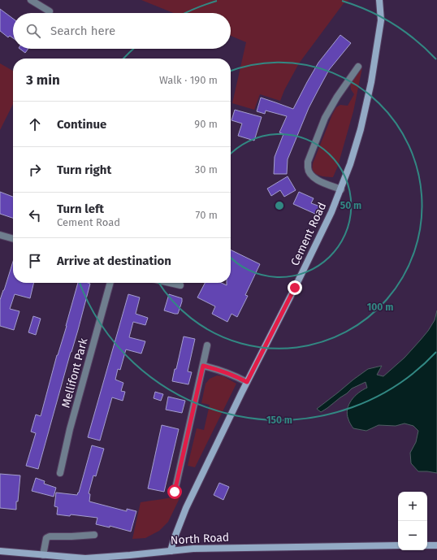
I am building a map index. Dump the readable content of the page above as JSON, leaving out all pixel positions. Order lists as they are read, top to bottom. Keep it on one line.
{"streets":{"street":["Cement Road","Mellifont Park","North Road"]},"crossings":[["Cement Road","North Road"]],"page":{"search":"Search here","heading":["3 min","Walk · 190 m"],"list":[["Continue","90 m"],["Turn right","30 m"],["Turn left","Cement Road","70 m"],"Arrive at destination"],"map_buttons":["+","−"]},"rings":["50 m","100 m","150 m"]}
